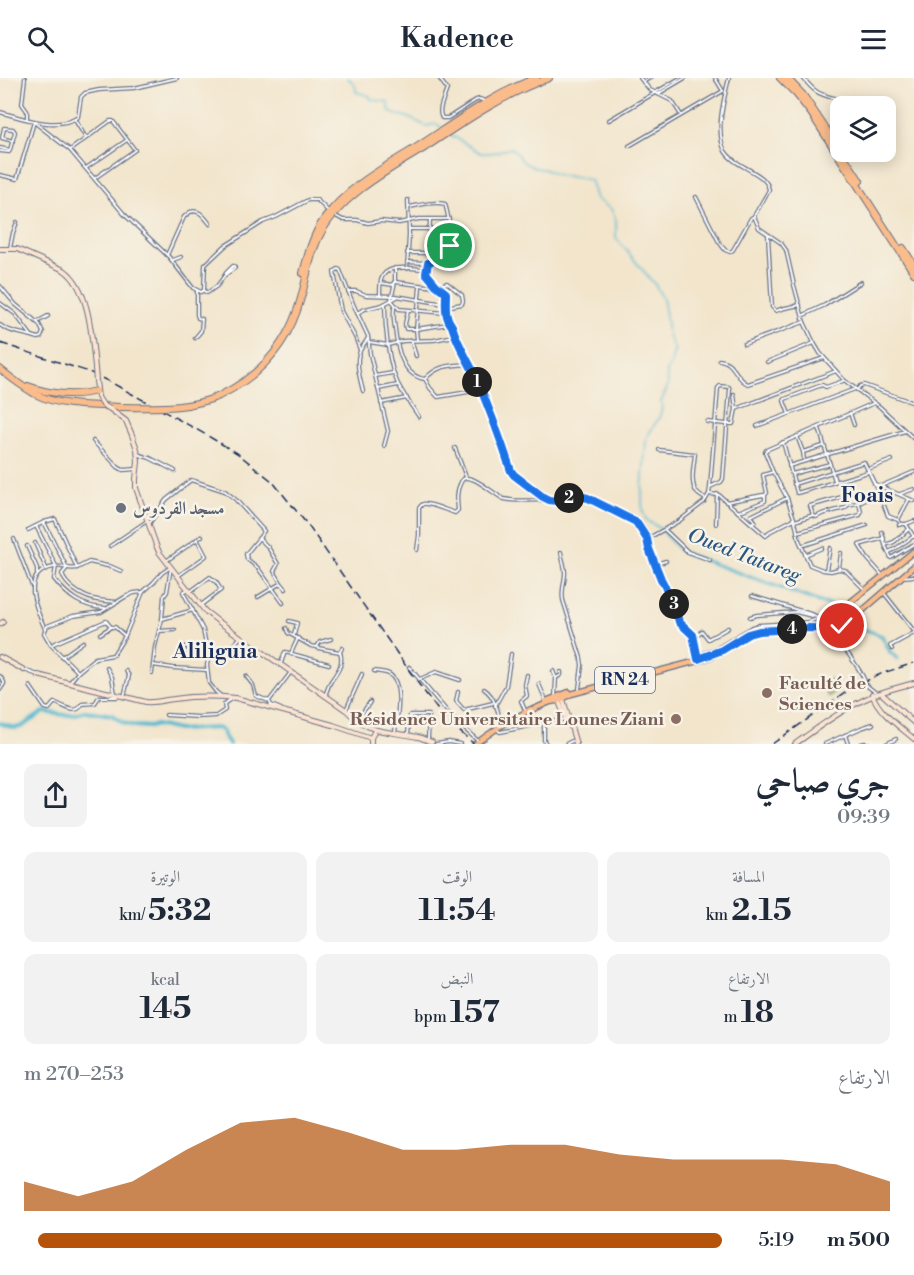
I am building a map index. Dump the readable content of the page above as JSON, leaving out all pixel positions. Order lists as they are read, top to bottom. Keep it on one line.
{"streets":{"main road":["RN 24"]},"districts":["Foais","Aliliguia"],"water":["Oued Tatareg"],"places":["مسجد الفردوس","Faculté de Sciences","Résidence Universitaire Lounes Ziani"],"page":{"header":"Kadence","pins":["1","2","3","4"],"heading":["جري صباحي","09:39"],"stats":[["المسافة","2.15 km"],["الوقت","11:54"],["الوتيرة","5:32 /km"],["الارتفاع","18 m"],["النبض","157 bpm"],["kcal","145"]],"chart":["الارتفاع","253–270 m"],"list":[{"name":"500 m","note":"5:19"}]}}
